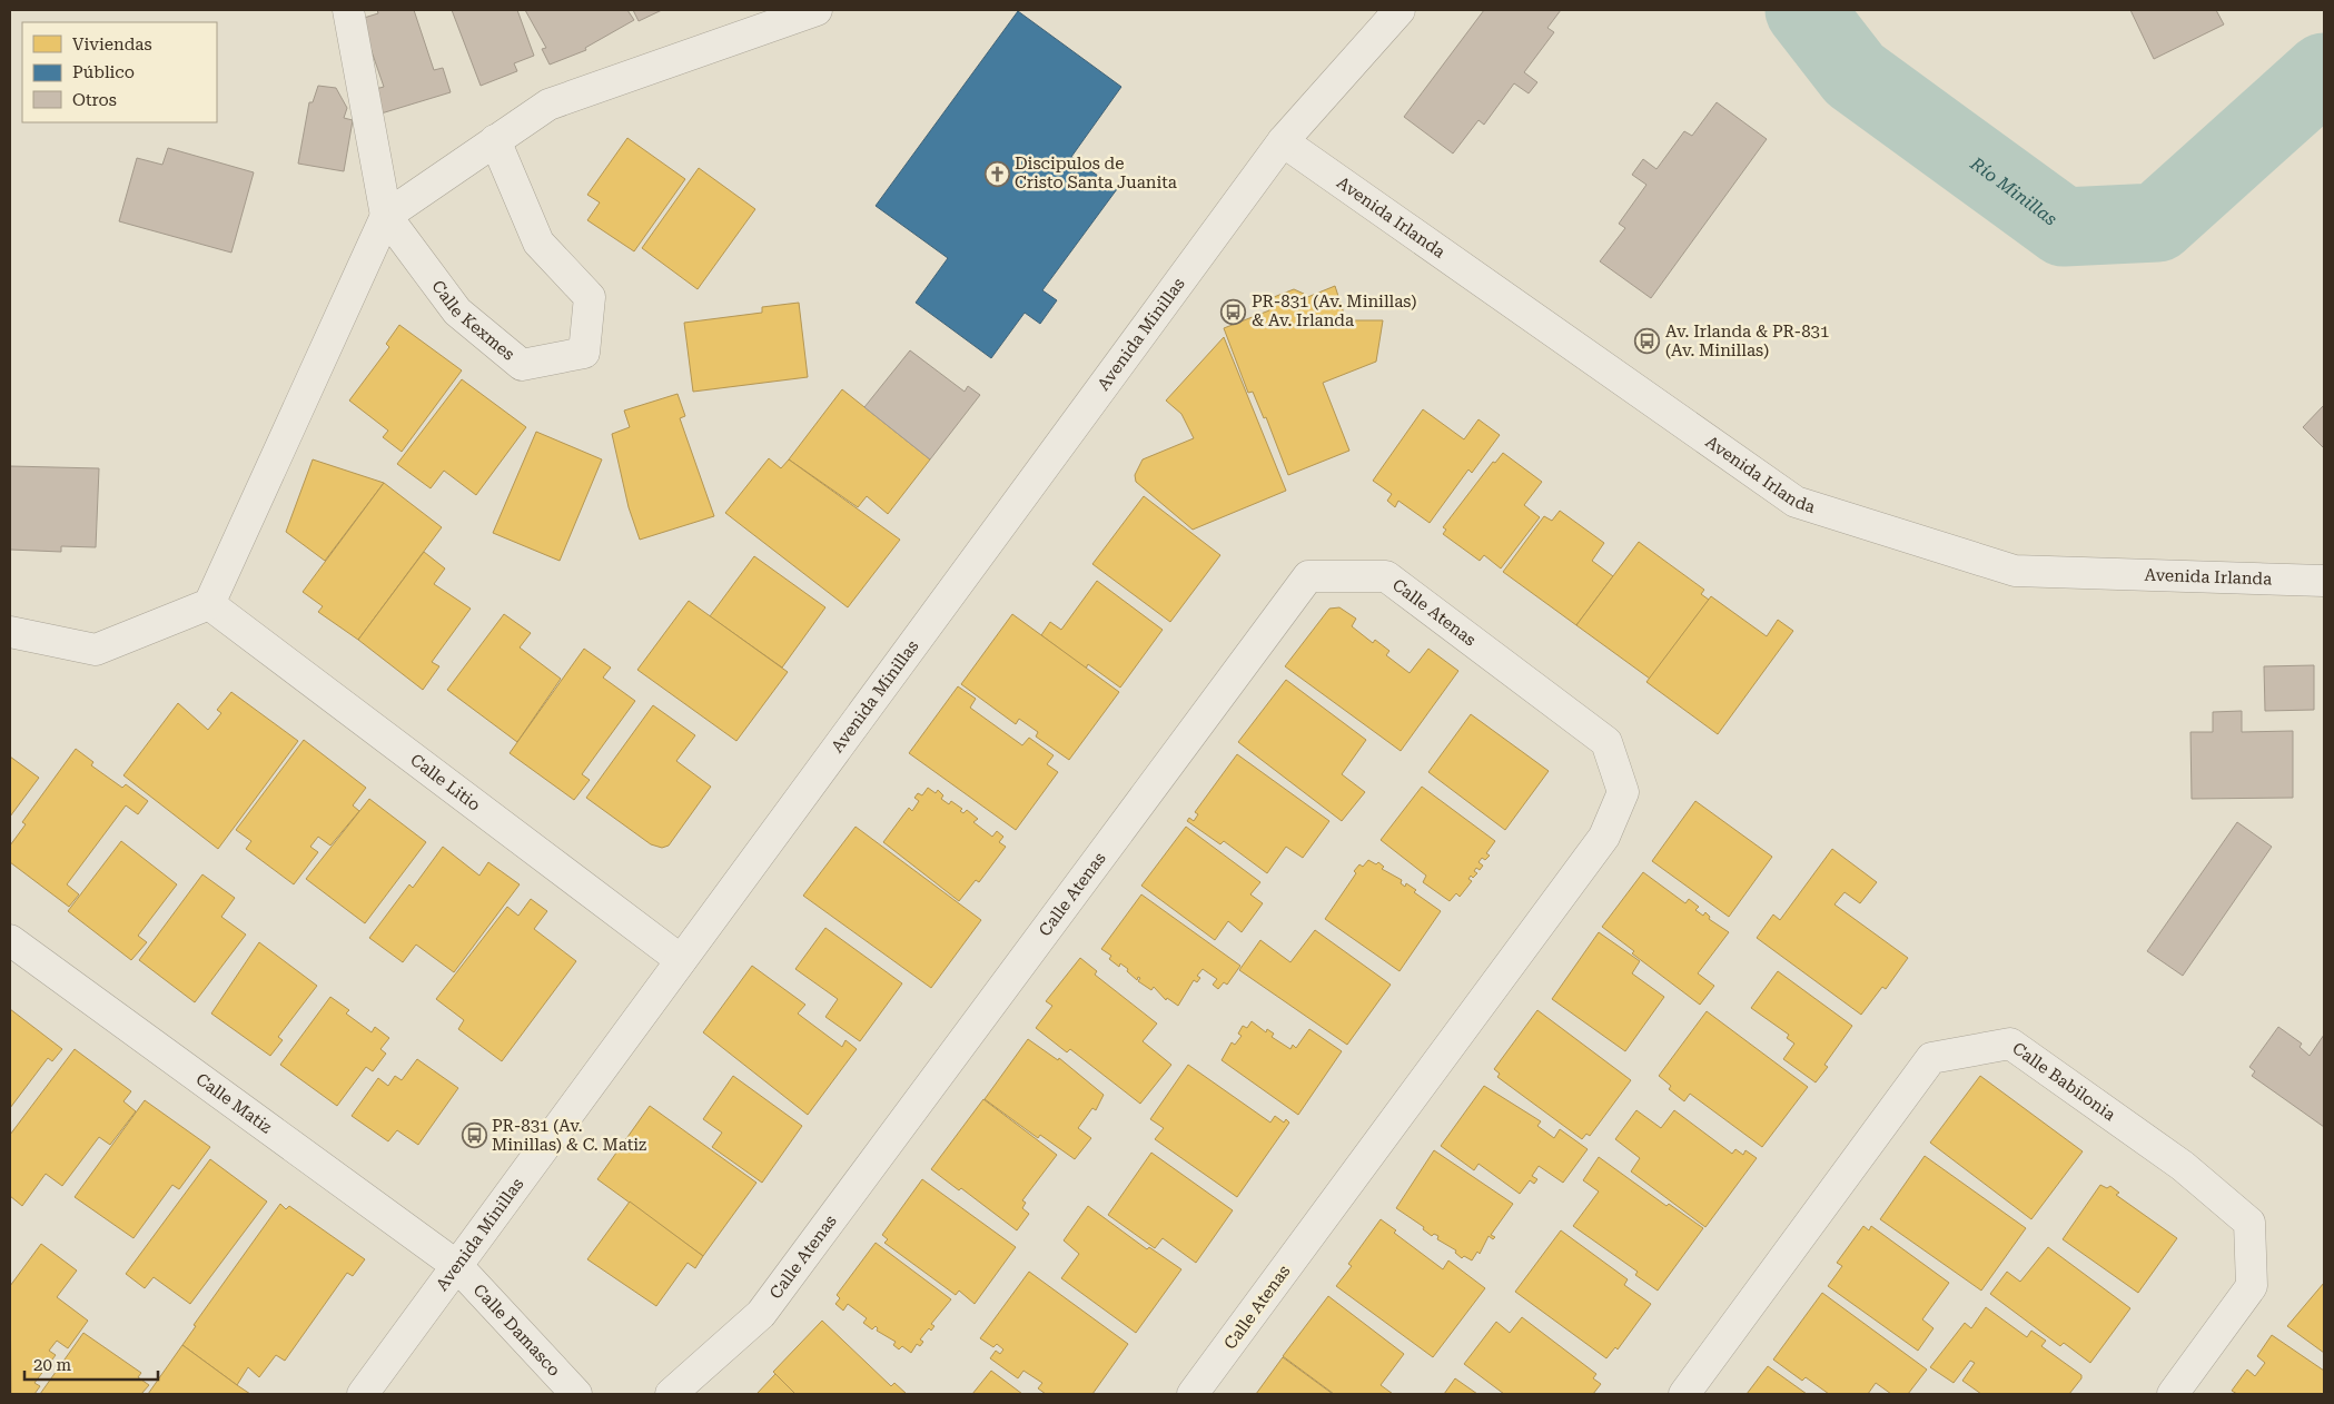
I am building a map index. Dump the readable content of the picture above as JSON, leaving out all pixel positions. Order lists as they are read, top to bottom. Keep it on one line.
{"streets":{"street":["Avenida Irlanda","Calle Kexmes","Avenida Minillas","Calle Atenas","Calle Litio","Calle Babilonia","Calle Matiz","Calle Damasco"]},"crossings":[["Avenida Irlanda","Avenida Minillas"],["Avenida Minillas","Calle Litio"],["Avenida Minillas","Calle Matiz"],["Avenida Minillas","Calle Damasco"],["Calle Matiz","Calle Damasco"]],"water":["Río Minillas"],"places":{"church":["Discipulos de Cristo Santa Juanita"],"bus stop":["PR-831 (Av. Minillas) & Av. Irlanda","Av. Irlanda & PR-831 (Av. Minillas)","PR-831 (Av. Minillas) & C. Matiz"]},"legend":["Viviendas","Público","Otros"],"scale_bar":"20 m"}
